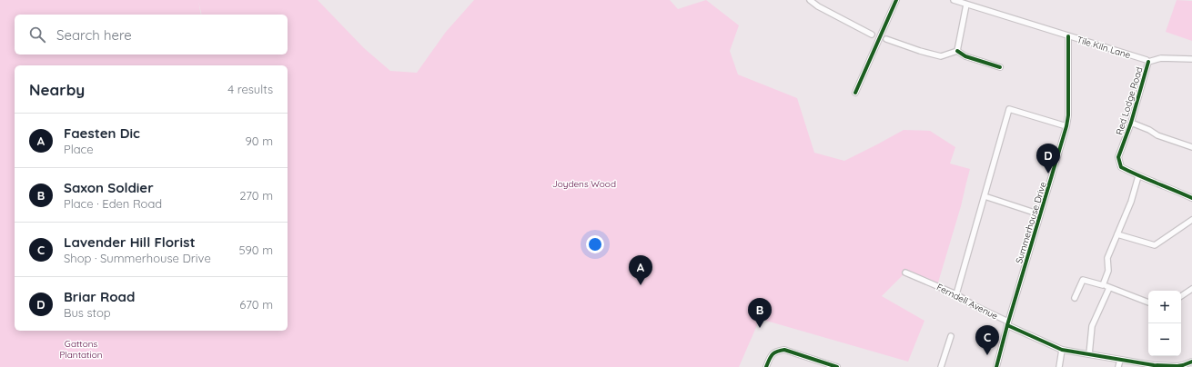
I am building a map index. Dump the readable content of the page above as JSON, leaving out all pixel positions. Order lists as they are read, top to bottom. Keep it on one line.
{"streets":{"street":["Tile Kiln Lane","Red Lodge Road","Summerhouse Drive","Ferndell Avenue"]},"crossings":[["Tile Kiln Lane","Red Lodge Road"],["Tile Kiln Lane","Summerhouse Drive"],["Summerhouse Drive","Ferndell Avenue"]],"parks":["Joydens Wood","Gattons Plantation"],"page":{"search":"Search here","heading":["Nearby","4 results"],"list":[{"mark":"A","name":"Faesten Dic","note":"Place","value":"90 m"},{"mark":"B","name":"Saxon Soldier","note":"Place · Eden Road","value":"270 m"},{"mark":"C","name":"Lavender Hill Florist","note":"Shop · Summerhouse Drive","value":"590 m"},{"mark":"D","name":"Briar Road","note":"Bus stop","value":"670 m"}],"pins":["D","A","B","C"],"map_buttons":["+","−"]}}
